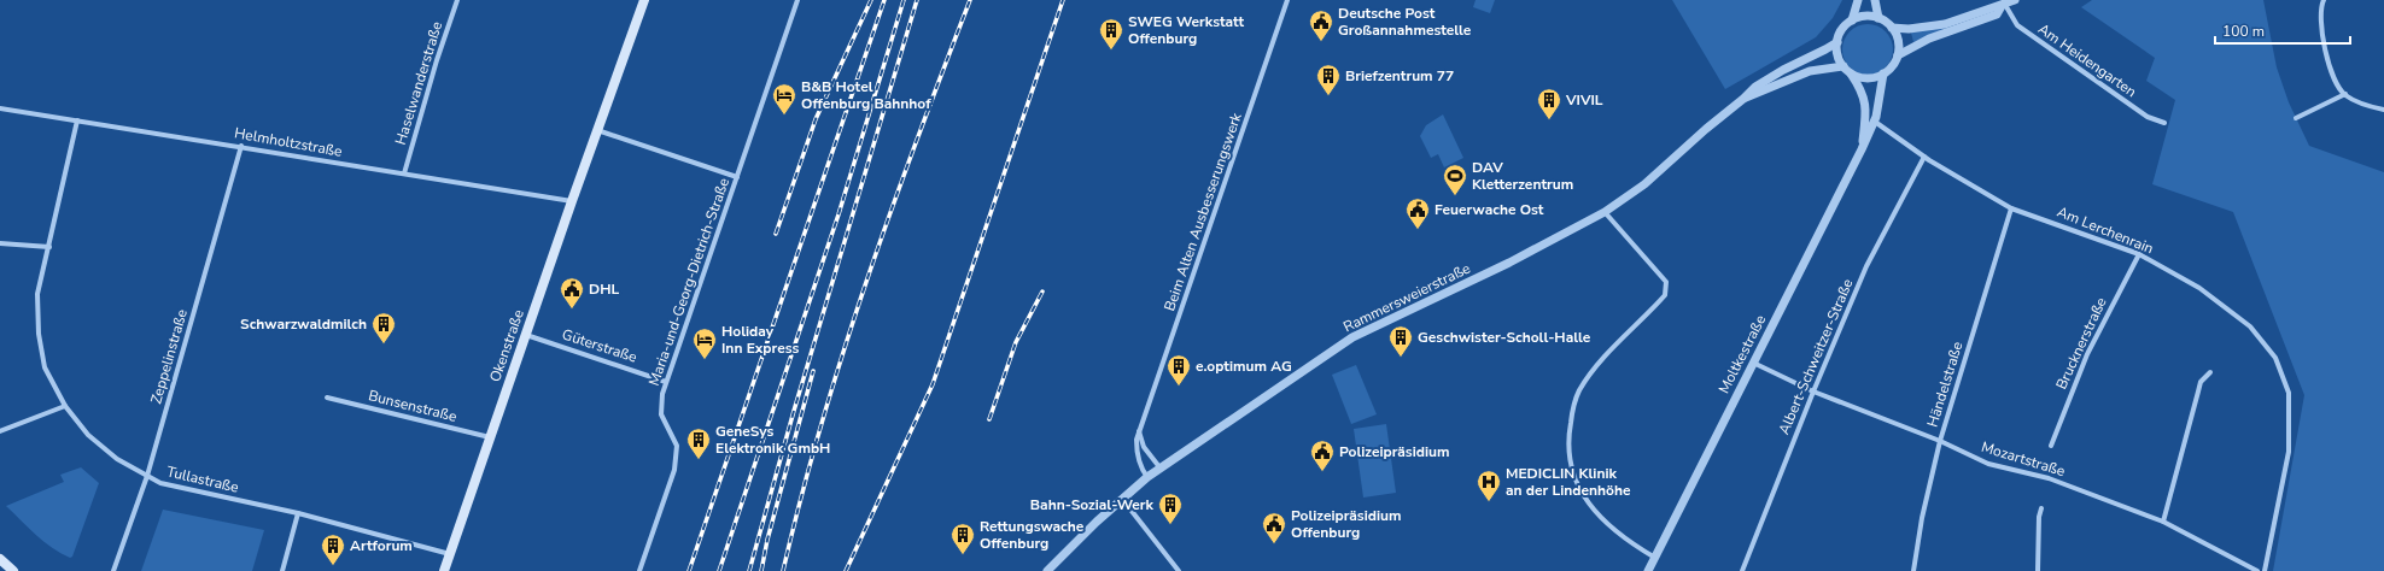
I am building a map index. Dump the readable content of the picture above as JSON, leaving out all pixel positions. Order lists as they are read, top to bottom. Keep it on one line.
{"streets":{"main road":["Okenstraße"],"street":["Am Heidengarten","Haselwanderstraße","Helmholtzstraße","Beim Alten Ausbesserungswerk","Am Lerchenrain","Maria-und-Georg-Dietrich-Straße","Rammersweierstraße","Brucknerstraße","Güterstraße","Moltkestraße","Zeppelinstraße","Albert-Schweitzer-Straße","Händelstraße","Bunsenstraße","Mozartstraße","Tullastraße"]},"crossings":[["Haselwanderstraße","Helmholtzstraße"],["Helmholtzstraße","Okenstraße"],["Helmholtzstraße","Zeppelinstraße"],["Helmholtzstraße","Tullastraße"],["Beim Alten Ausbesserungswerk","Rammersweierstraße"],["Am Lerchenrain","Brucknerstraße"],["Am Lerchenrain","Moltkestraße"],["Am Lerchenrain","Albert-Schweitzer-Straße"],["Am Lerchenrain","Händelstraße"],["Maria-und-Georg-Dietrich-Straße","Güterstraße"],["Rammersweierstraße","Moltkestraße"],["Okenstraße","Güterstraße"],["Okenstraße","Bunsenstraße"],["Okenstraße","Tullastraße"],["Moltkestraße","Mozartstraße"],["Zeppelinstraße","Tullastraße"],["Albert-Schweitzer-Straße","Mozartstraße"],["Händelstraße","Mozartstraße"]],"places":{"public building":["Deutsche Post Großannahmestelle","Feuerwache Ost","DHL","Polizeipräsidium","Polizeipräsidium Offenburg"],"building":["SWEG Werkstatt Offenburg","Briefzentrum 77","VIVIL","Schwarzwaldmilch","Geschwister-Scholl-Halle","e.optimum AG","GeneSys Elektronik GmbH","Bahn-Sozial-Werk","Rettungswache Offenburg","Artforum"],"hotel":["B&B Hotel Offenburg Bahnhof","Holiday Inn Express"],"sports":["DAV Kletterzentrum"],"hospital":["MEDICLIN Klinik an der Lindenhöhe"]},"scale_bar":"100 m"}
